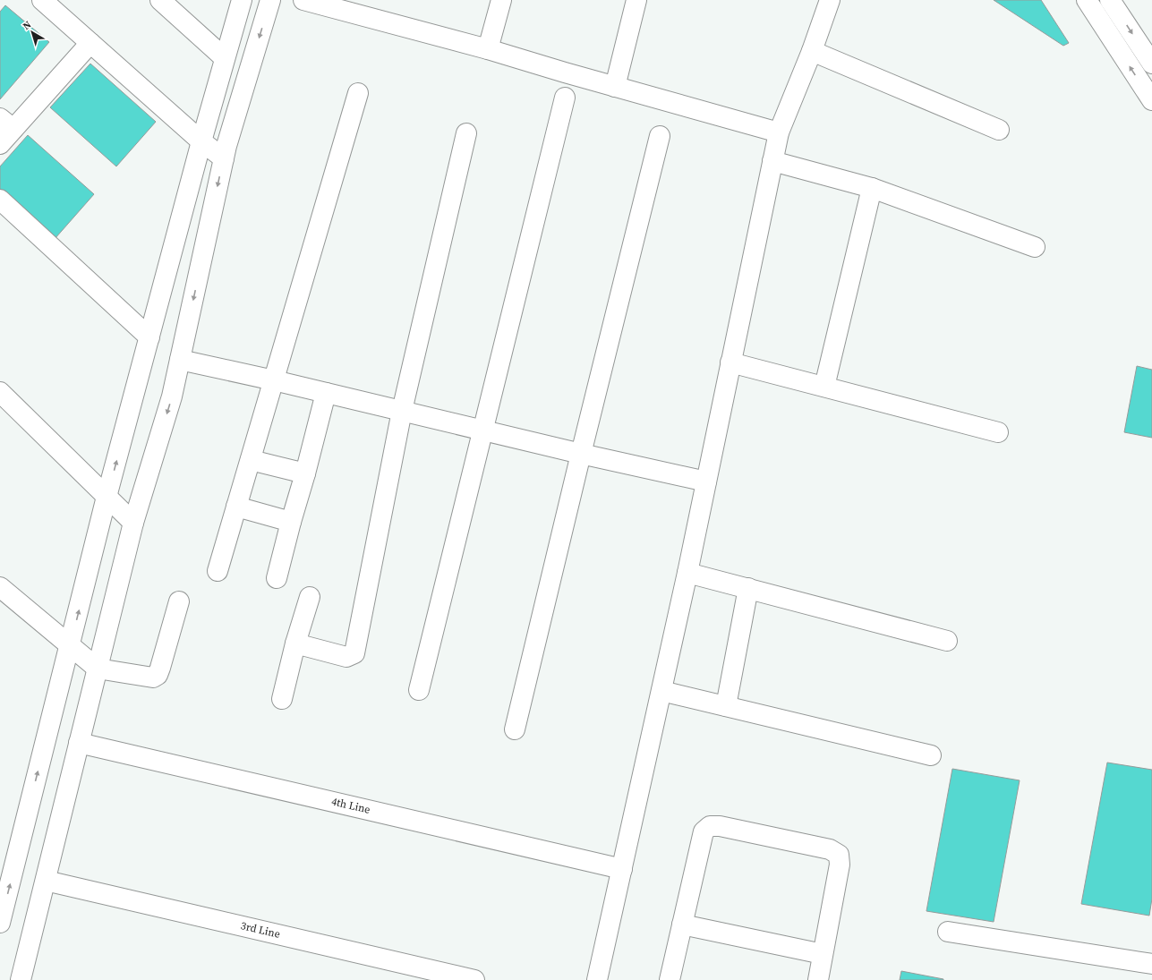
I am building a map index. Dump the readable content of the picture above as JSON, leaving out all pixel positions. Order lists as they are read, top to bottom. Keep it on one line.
{"streets":{"street":["4th Line","3rd Line"]},"north":"top left"}
